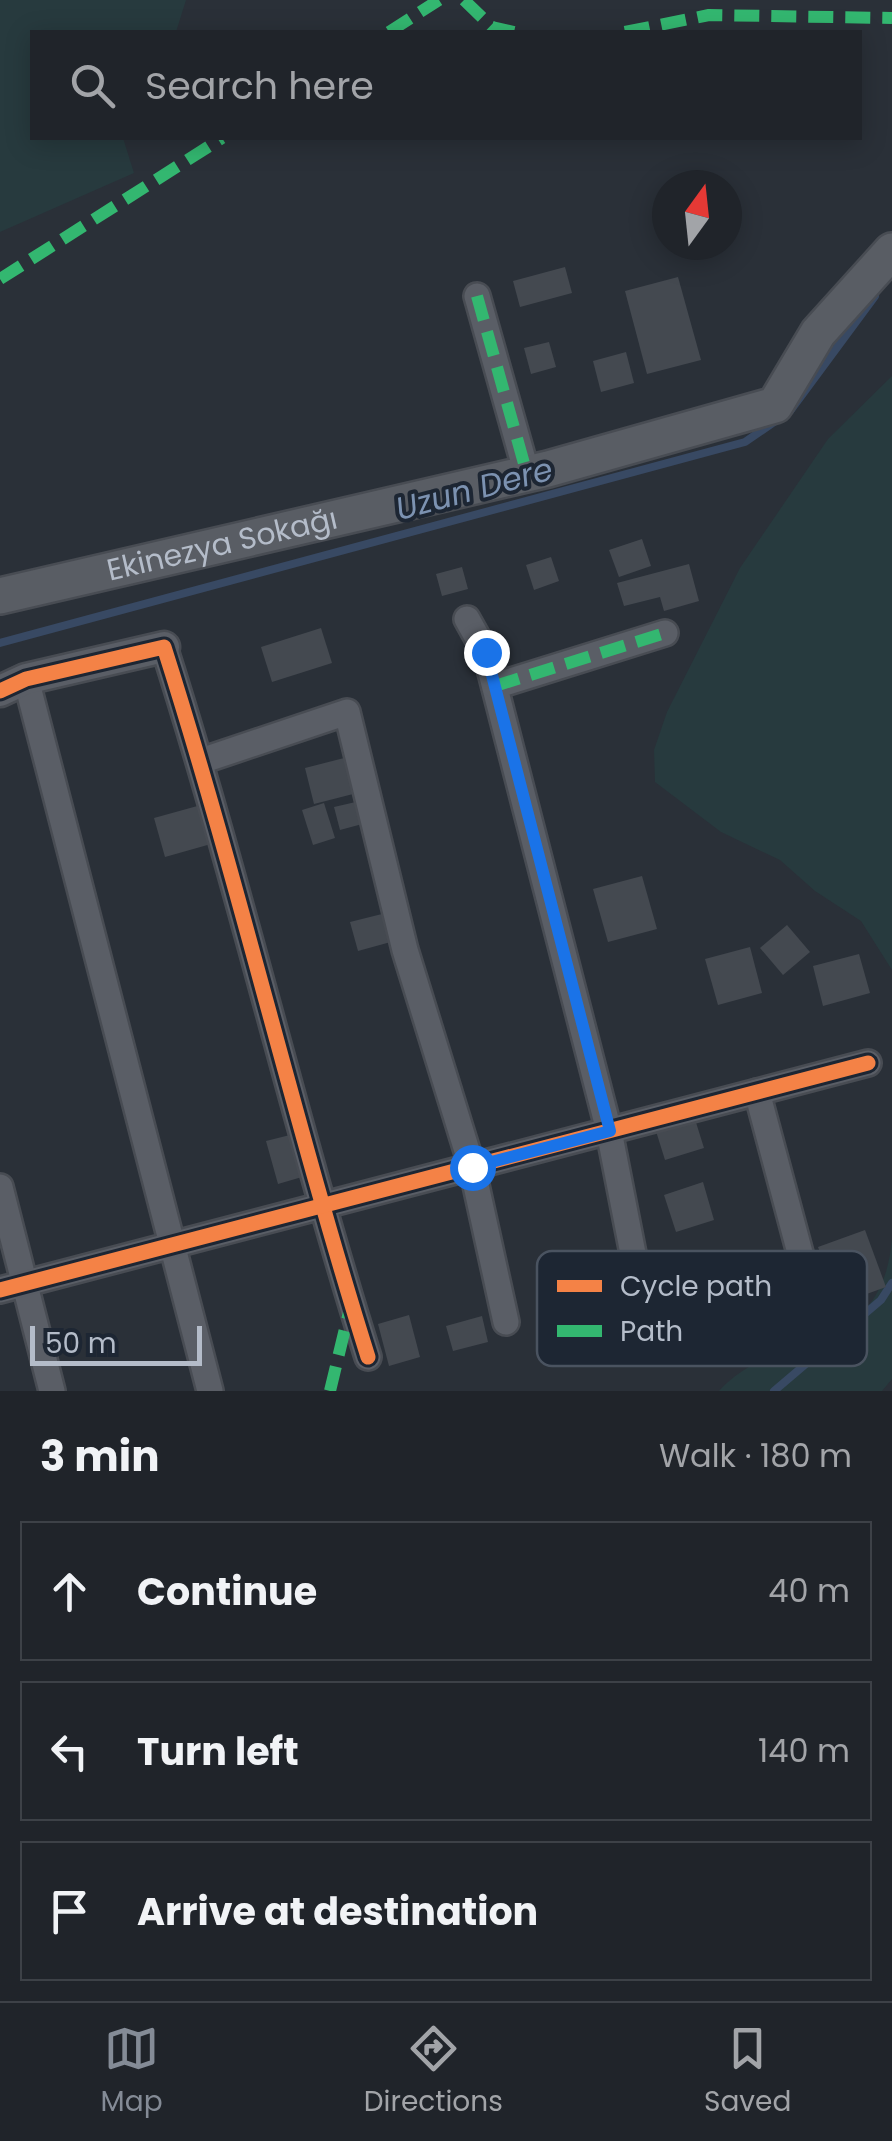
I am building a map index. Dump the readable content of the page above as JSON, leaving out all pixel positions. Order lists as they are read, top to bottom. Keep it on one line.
{"streets":{"main road":["Ekinezya Sokağı"]},"water":["Uzun Dere"],"legend":["Cycle path","Path"],"scale_bar":"50 m","north":"top","page":{"search":"Search here","scale":"50 m","heading":["3 min","Walk · 180 m"],"list":[["Continue","40 m"],["Turn left","140 m"],"Arrive at destination"],"nav":["Map","Directions","Saved"]}}
